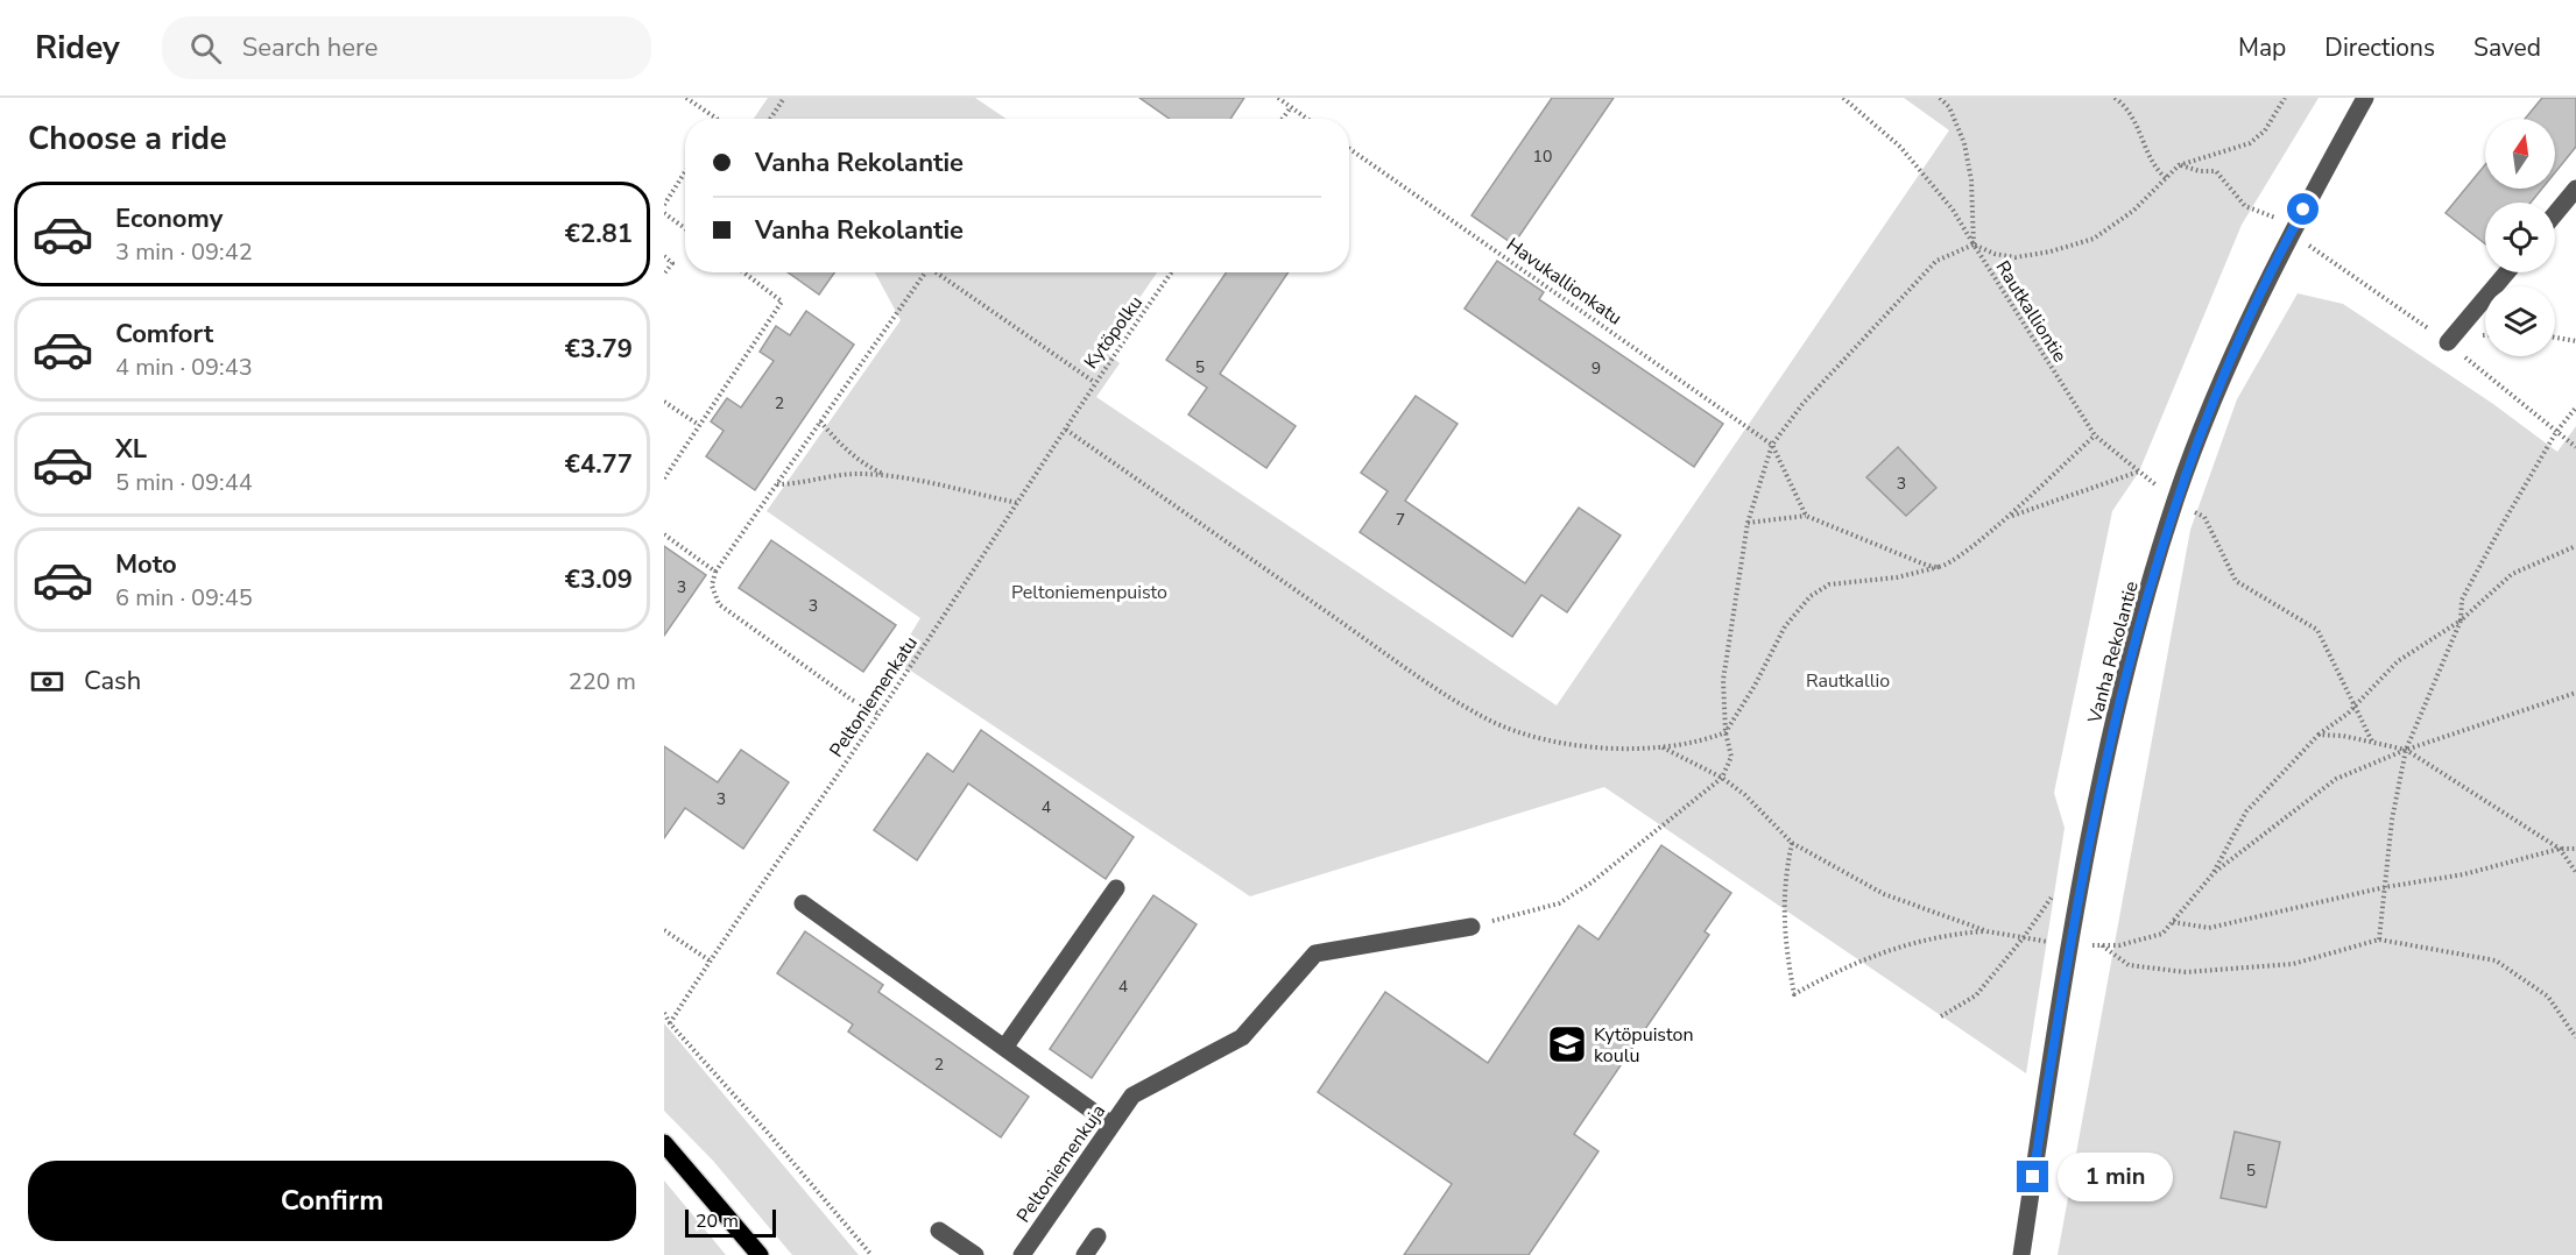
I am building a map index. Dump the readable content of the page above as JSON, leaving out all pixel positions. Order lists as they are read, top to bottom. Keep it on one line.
{"streets":{"street":["Vanha Rekolantie","Peltoniemenkuja"],"path":["Havukallionkatu","Rautkalliontie","Kytöpolku","Peltoniemenkatu"]},"crossings":[["Rautkalliontie","Vanha Rekolantie"],["Kytöpolku","Peltoniemenkatu"]],"parks":["Peltoniemenpuisto","Rautkallio"],"places":{"school or university":["Kytöpuiston koulu"]},"house_numbers":["10","5","9","2","3","7","3","3","3","4","4","2","5"],"scale_bar":"20 m","north":"top","page":{"header":"Ridey","search":"Search here","nav":["Map","Directions","Saved"],"heading":"Choose a ride","banner":["Vanha Rekolantie","Vanha Rekolantie"],"list":[{"name":"Economy","note":"3 min · 09:42","value":"€2.81"},{"name":"Comfort","note":"4 min · 09:43","value":"€3.79"},{"name":"XL","note":"5 min · 09:44","value":"€4.77"},{"name":"Moto","note":"6 min · 09:45","value":"€3.09"}],"pay":["Cash","220 m"],"buttons":"Confirm","bubble":"1 min","scale":"20 m"}}
